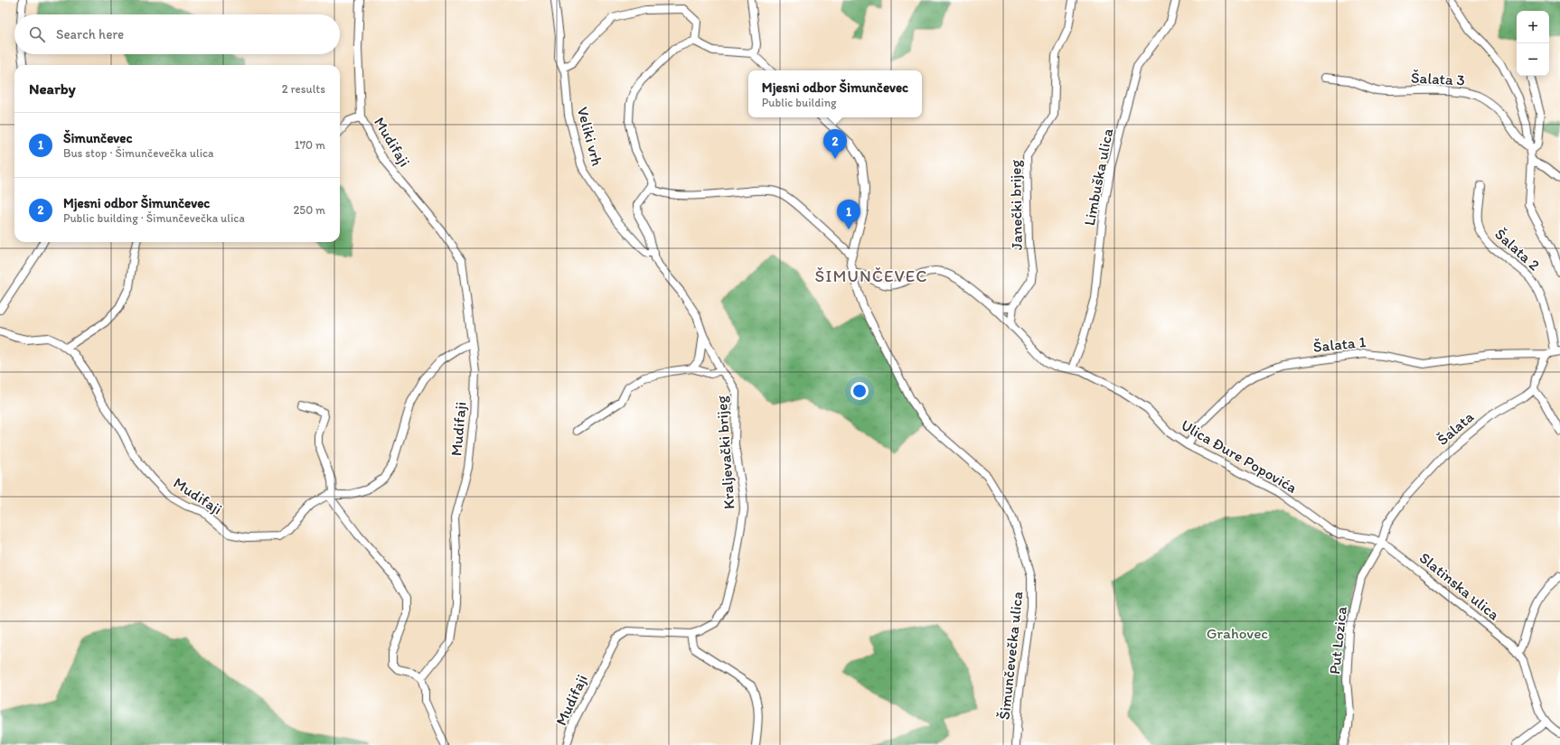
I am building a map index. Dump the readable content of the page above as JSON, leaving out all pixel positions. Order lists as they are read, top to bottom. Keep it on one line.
{"streets":{"street":["Šalata 3","Veliki vrh","Mudifaji","Limbuška ulica","Janečki brijeg","Šalata 2","Šalata 1","Šalata","Kraljevački brijeg","Ulica Đure Popovića","Slatinska ulica","Put Lozica","Šimunčevečka ulica"]},"crossings":[["Veliki vrh","Kraljevački brijeg"],["Mudifaji","Kraljevački brijeg"],["Limbuška ulica","Ulica Đure Popovića"],["Šalata 2","Šalata 1"],["Šalata 1","Ulica Đure Popovića"],["Šalata","Ulica Đure Popovića"],["Šalata","Slatinska ulica"],["Šalata","Put Lozica"],["Ulica Đure Popovića","Slatinska ulica"],["Ulica Đure Popovića","Put Lozica"],["Ulica Đure Popovića","Šimunčevečka ulica"],["Slatinska ulica","Put Lozica"]],"districts":["ŠIMUNČEVEC"],"parks":["Grahovec"],"page":{"map_buttons":["+","−"],"search":"Search here","heading":["Nearby","2 results"],"popup":["Mjesni odbor Šimunčevec","Public building"],"list":[{"mark":"1","name":"Šimunčevec","note":"Bus stop · Šimunčevečka ulica","value":"170 m"},{"mark":"2","name":"Mjesni odbor Šimunčevec","note":"Public building · Šimunčevečka ulica","value":"250 m"}],"pins":["2","1"]}}
